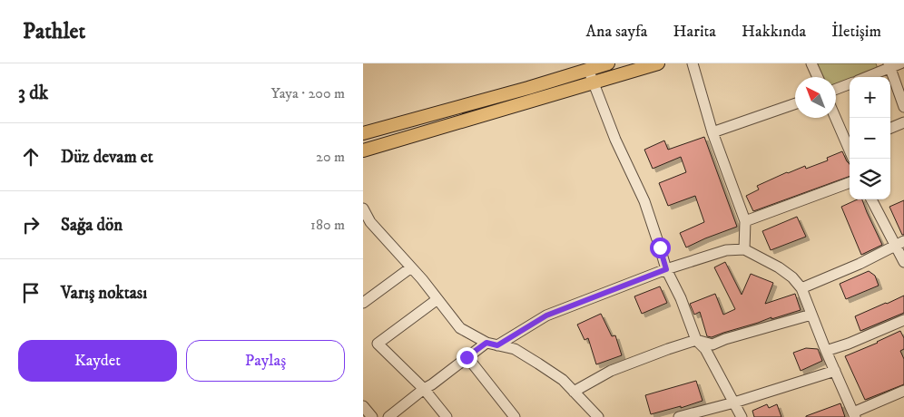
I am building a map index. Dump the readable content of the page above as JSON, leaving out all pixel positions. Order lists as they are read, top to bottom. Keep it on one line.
{"north":"top left","page":{"header":"Pathlet","nav":["Ana sayfa","Harita","Hakkında","İletişim"],"heading":["3 dk","Yaya · 200 m"],"map_buttons":["+","−"],"list":[["Düz devam et","20 m"],["Sağa dön","180 m"],"Varış noktası"],"buttons":["Kaydet","Paylaş"]}}
